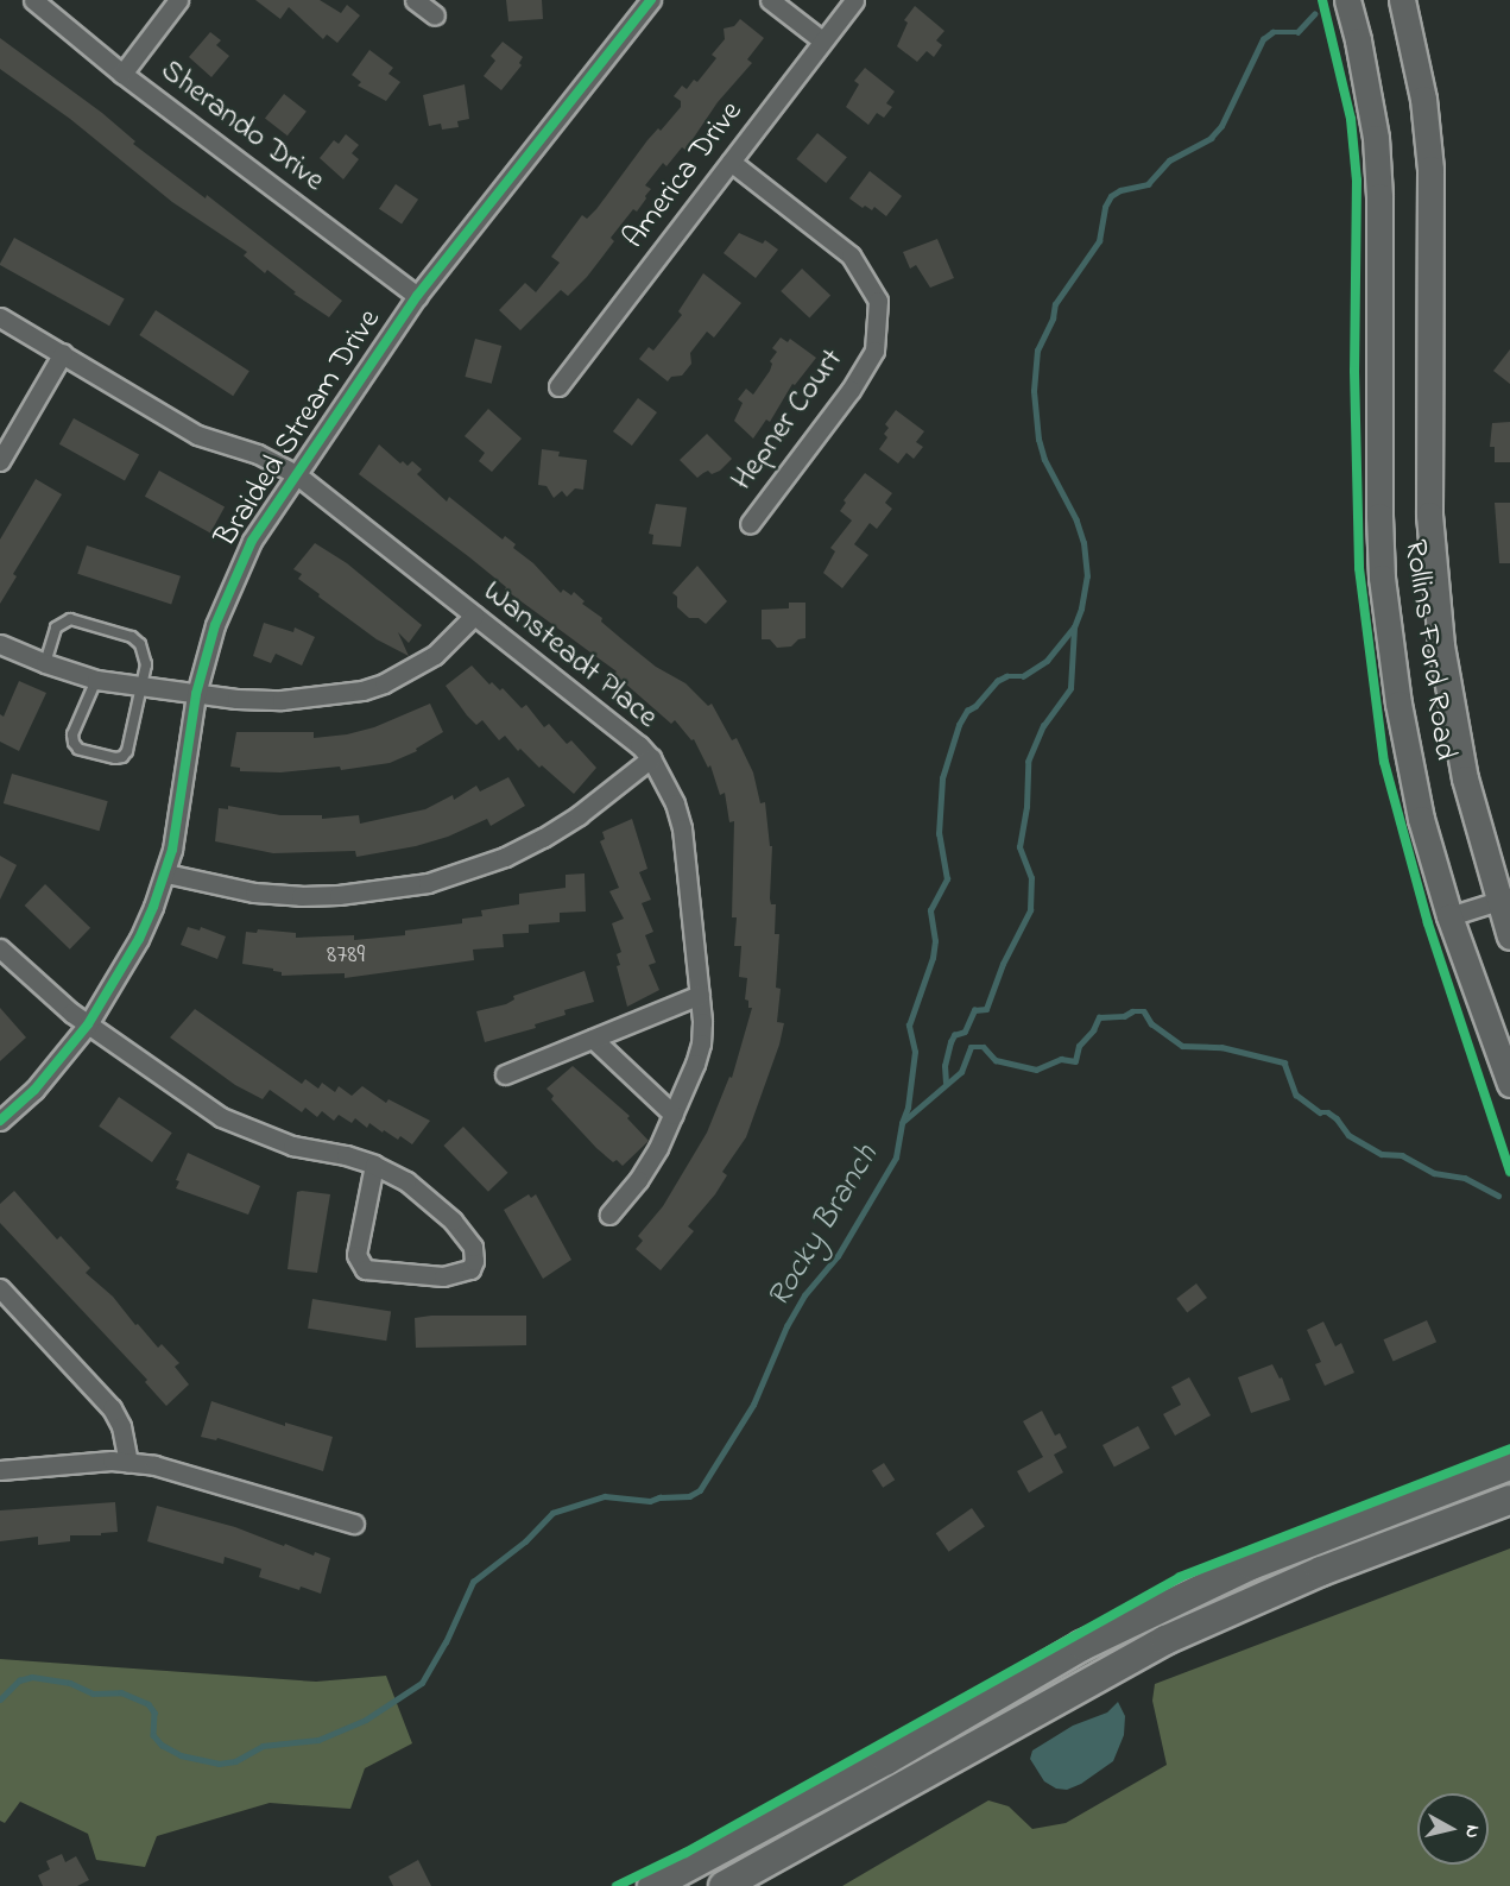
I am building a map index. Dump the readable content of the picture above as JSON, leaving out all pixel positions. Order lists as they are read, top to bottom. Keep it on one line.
{"streets":{"main road":["Rollins Ford Road"],"street":["Sherando Drive","America Drive","Hepner Court","Braided Stream Drive","Wansteadt Place"]},"crossings":[["Sherando Drive","Braided Stream Drive"],["America Drive","Hepner Court"],["Braided Stream Drive","Wansteadt Place"]],"water":["Rocky Branch"],"house_numbers":["8789"],"north":"right"}
